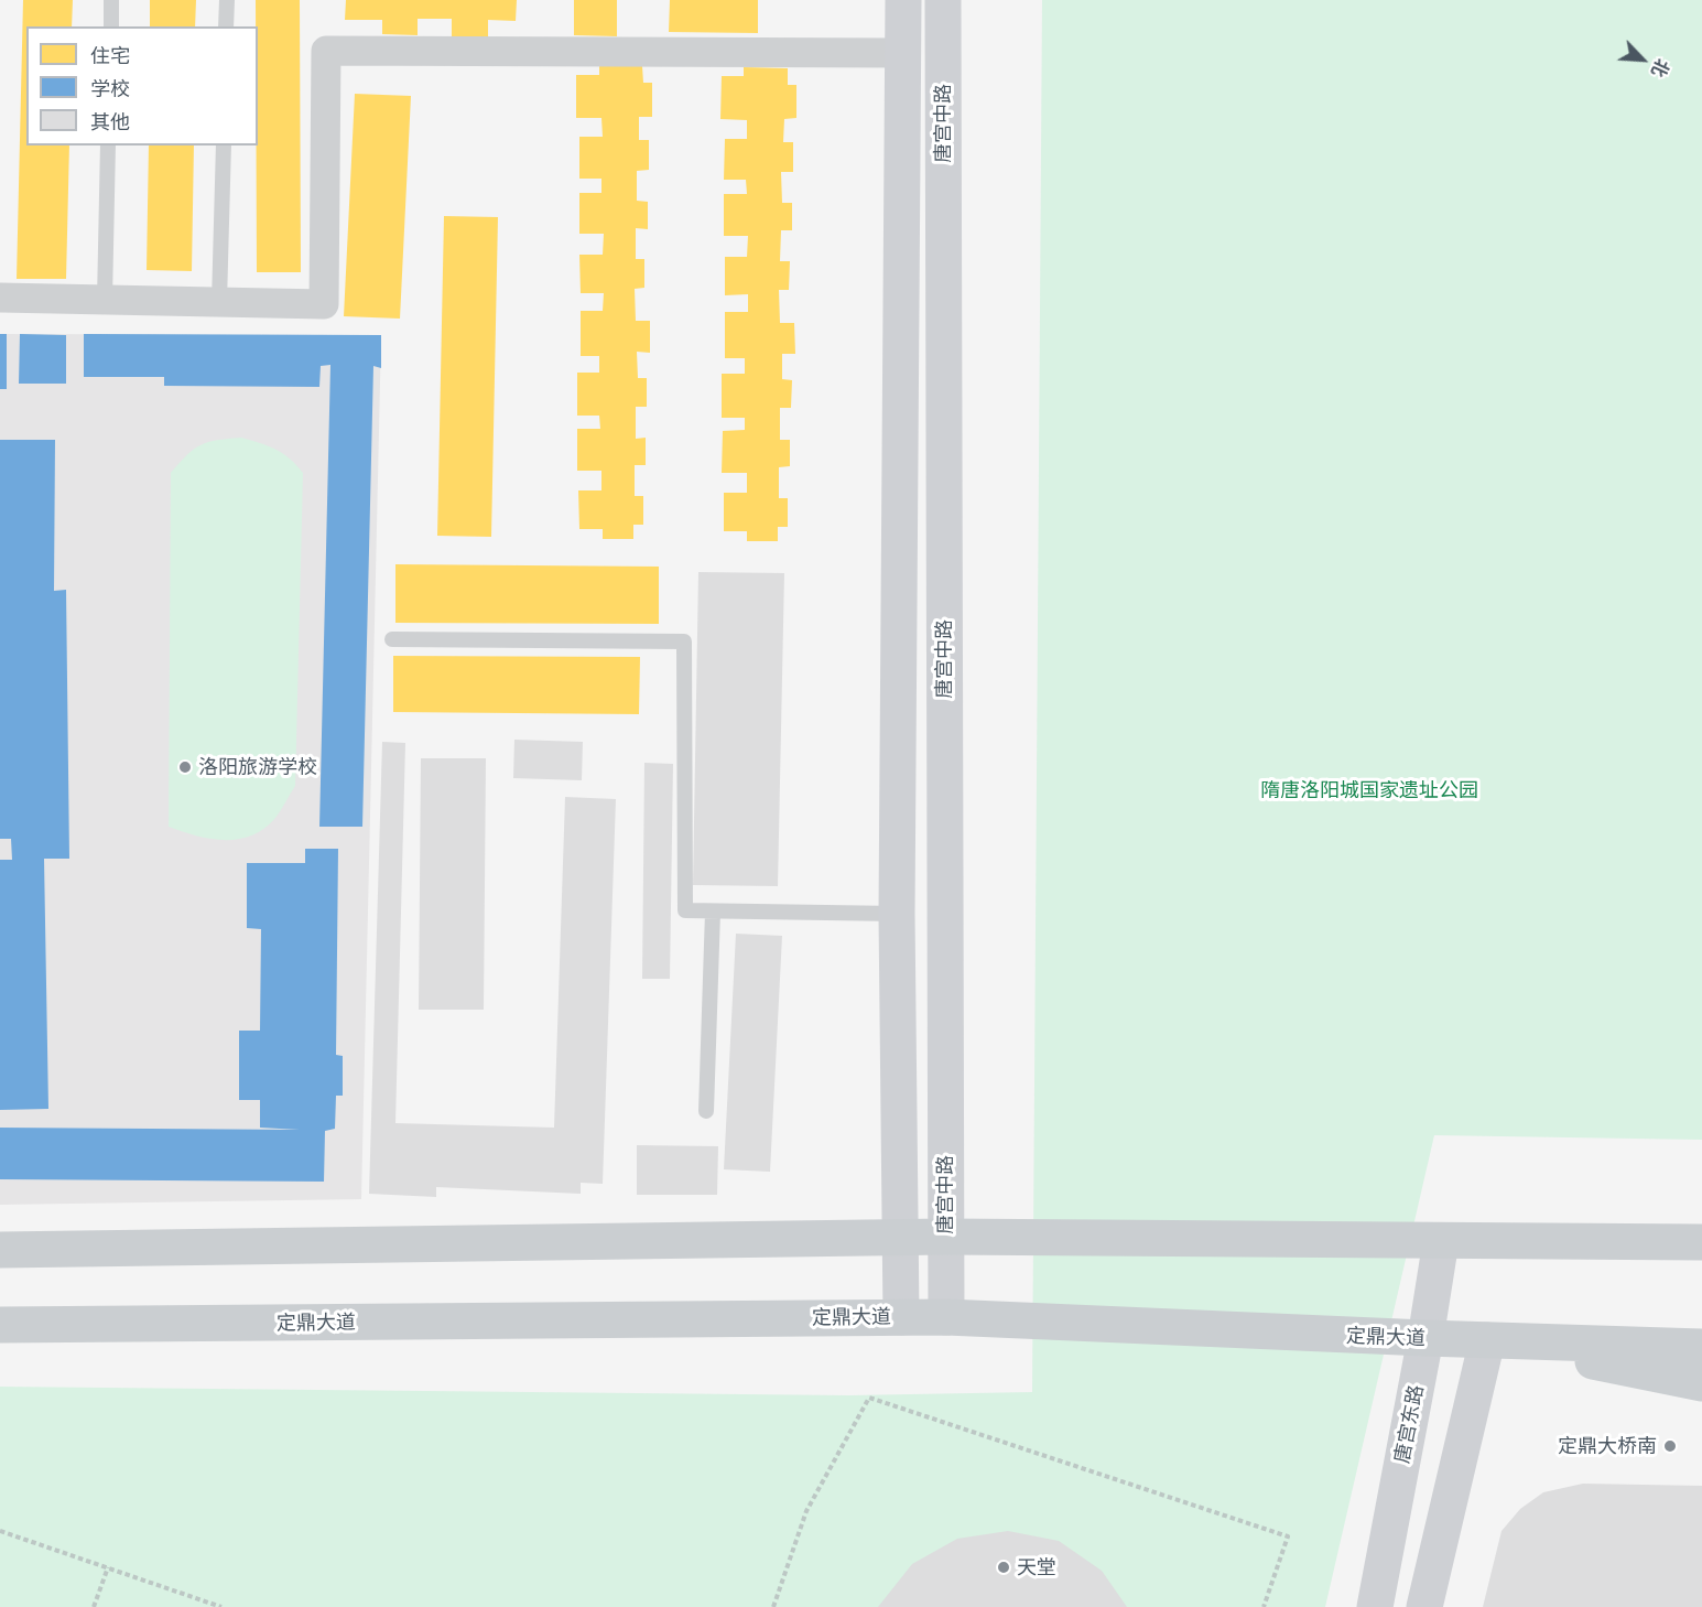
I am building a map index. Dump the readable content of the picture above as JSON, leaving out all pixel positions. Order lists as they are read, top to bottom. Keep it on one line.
{"streets":{"main road":["唐宫中路","定鼎大道","唐宫东路"]},"crossings":[["唐宫中路","定鼎大道"],["定鼎大道","唐宫东路"]],"parks":["隋唐洛阳城国家遗址公园"],"places":["洛阳旅游学校","定鼎大桥南","天堂"],"legend":["住宅","学校","其他"],"north":"bottom right"}
